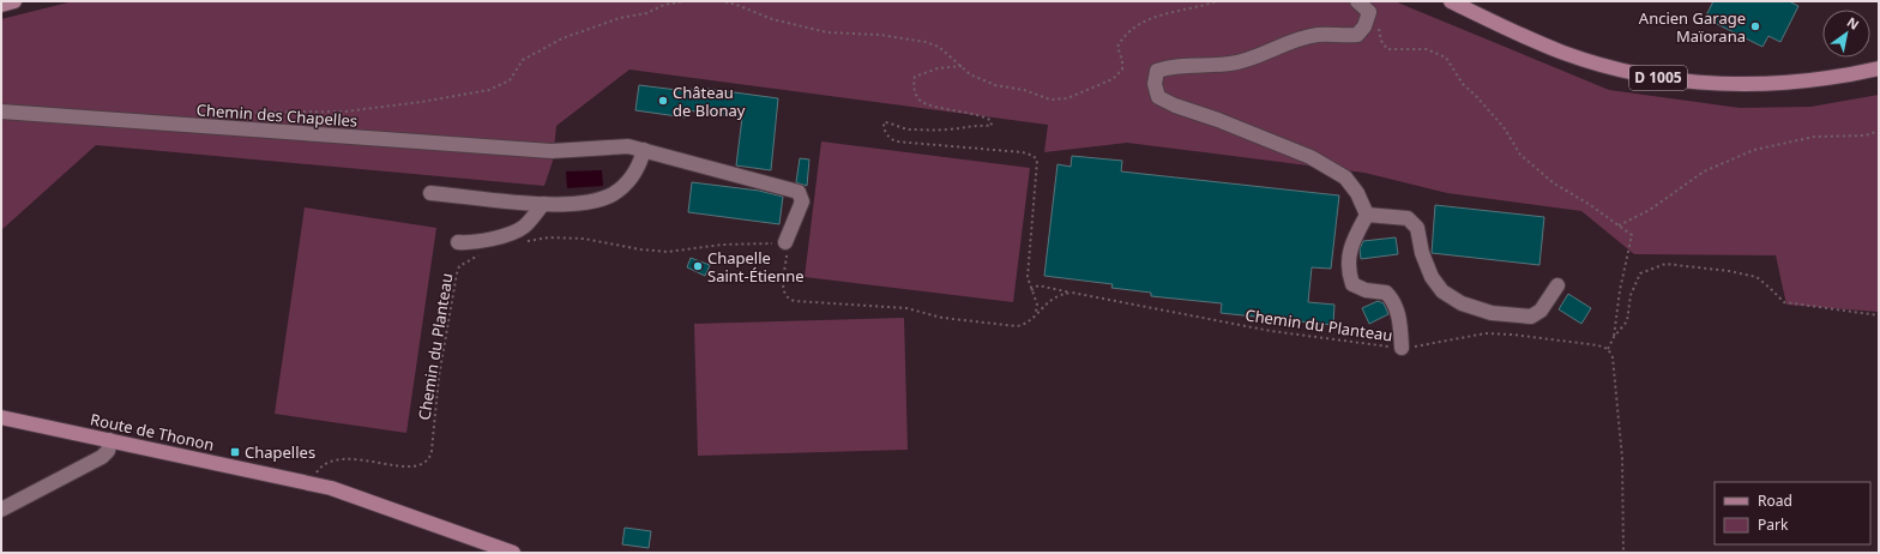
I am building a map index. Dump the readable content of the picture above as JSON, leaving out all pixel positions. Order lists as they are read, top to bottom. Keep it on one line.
{"streets":{"main road":["D 1005","Route de Thonon"],"street":["Chemin des Chapelles"],"path":["Chemin du Planteau"]},"crossings":[["Chemin du Planteau","Route de Thonon"]],"places":{"other":["Ancien Garage Maïorana","Château de Blonay","Chapelle Saint-Étienne"],"transit":["Chapelles"]},"legend":["Road","Park"],"north":"top right"}
